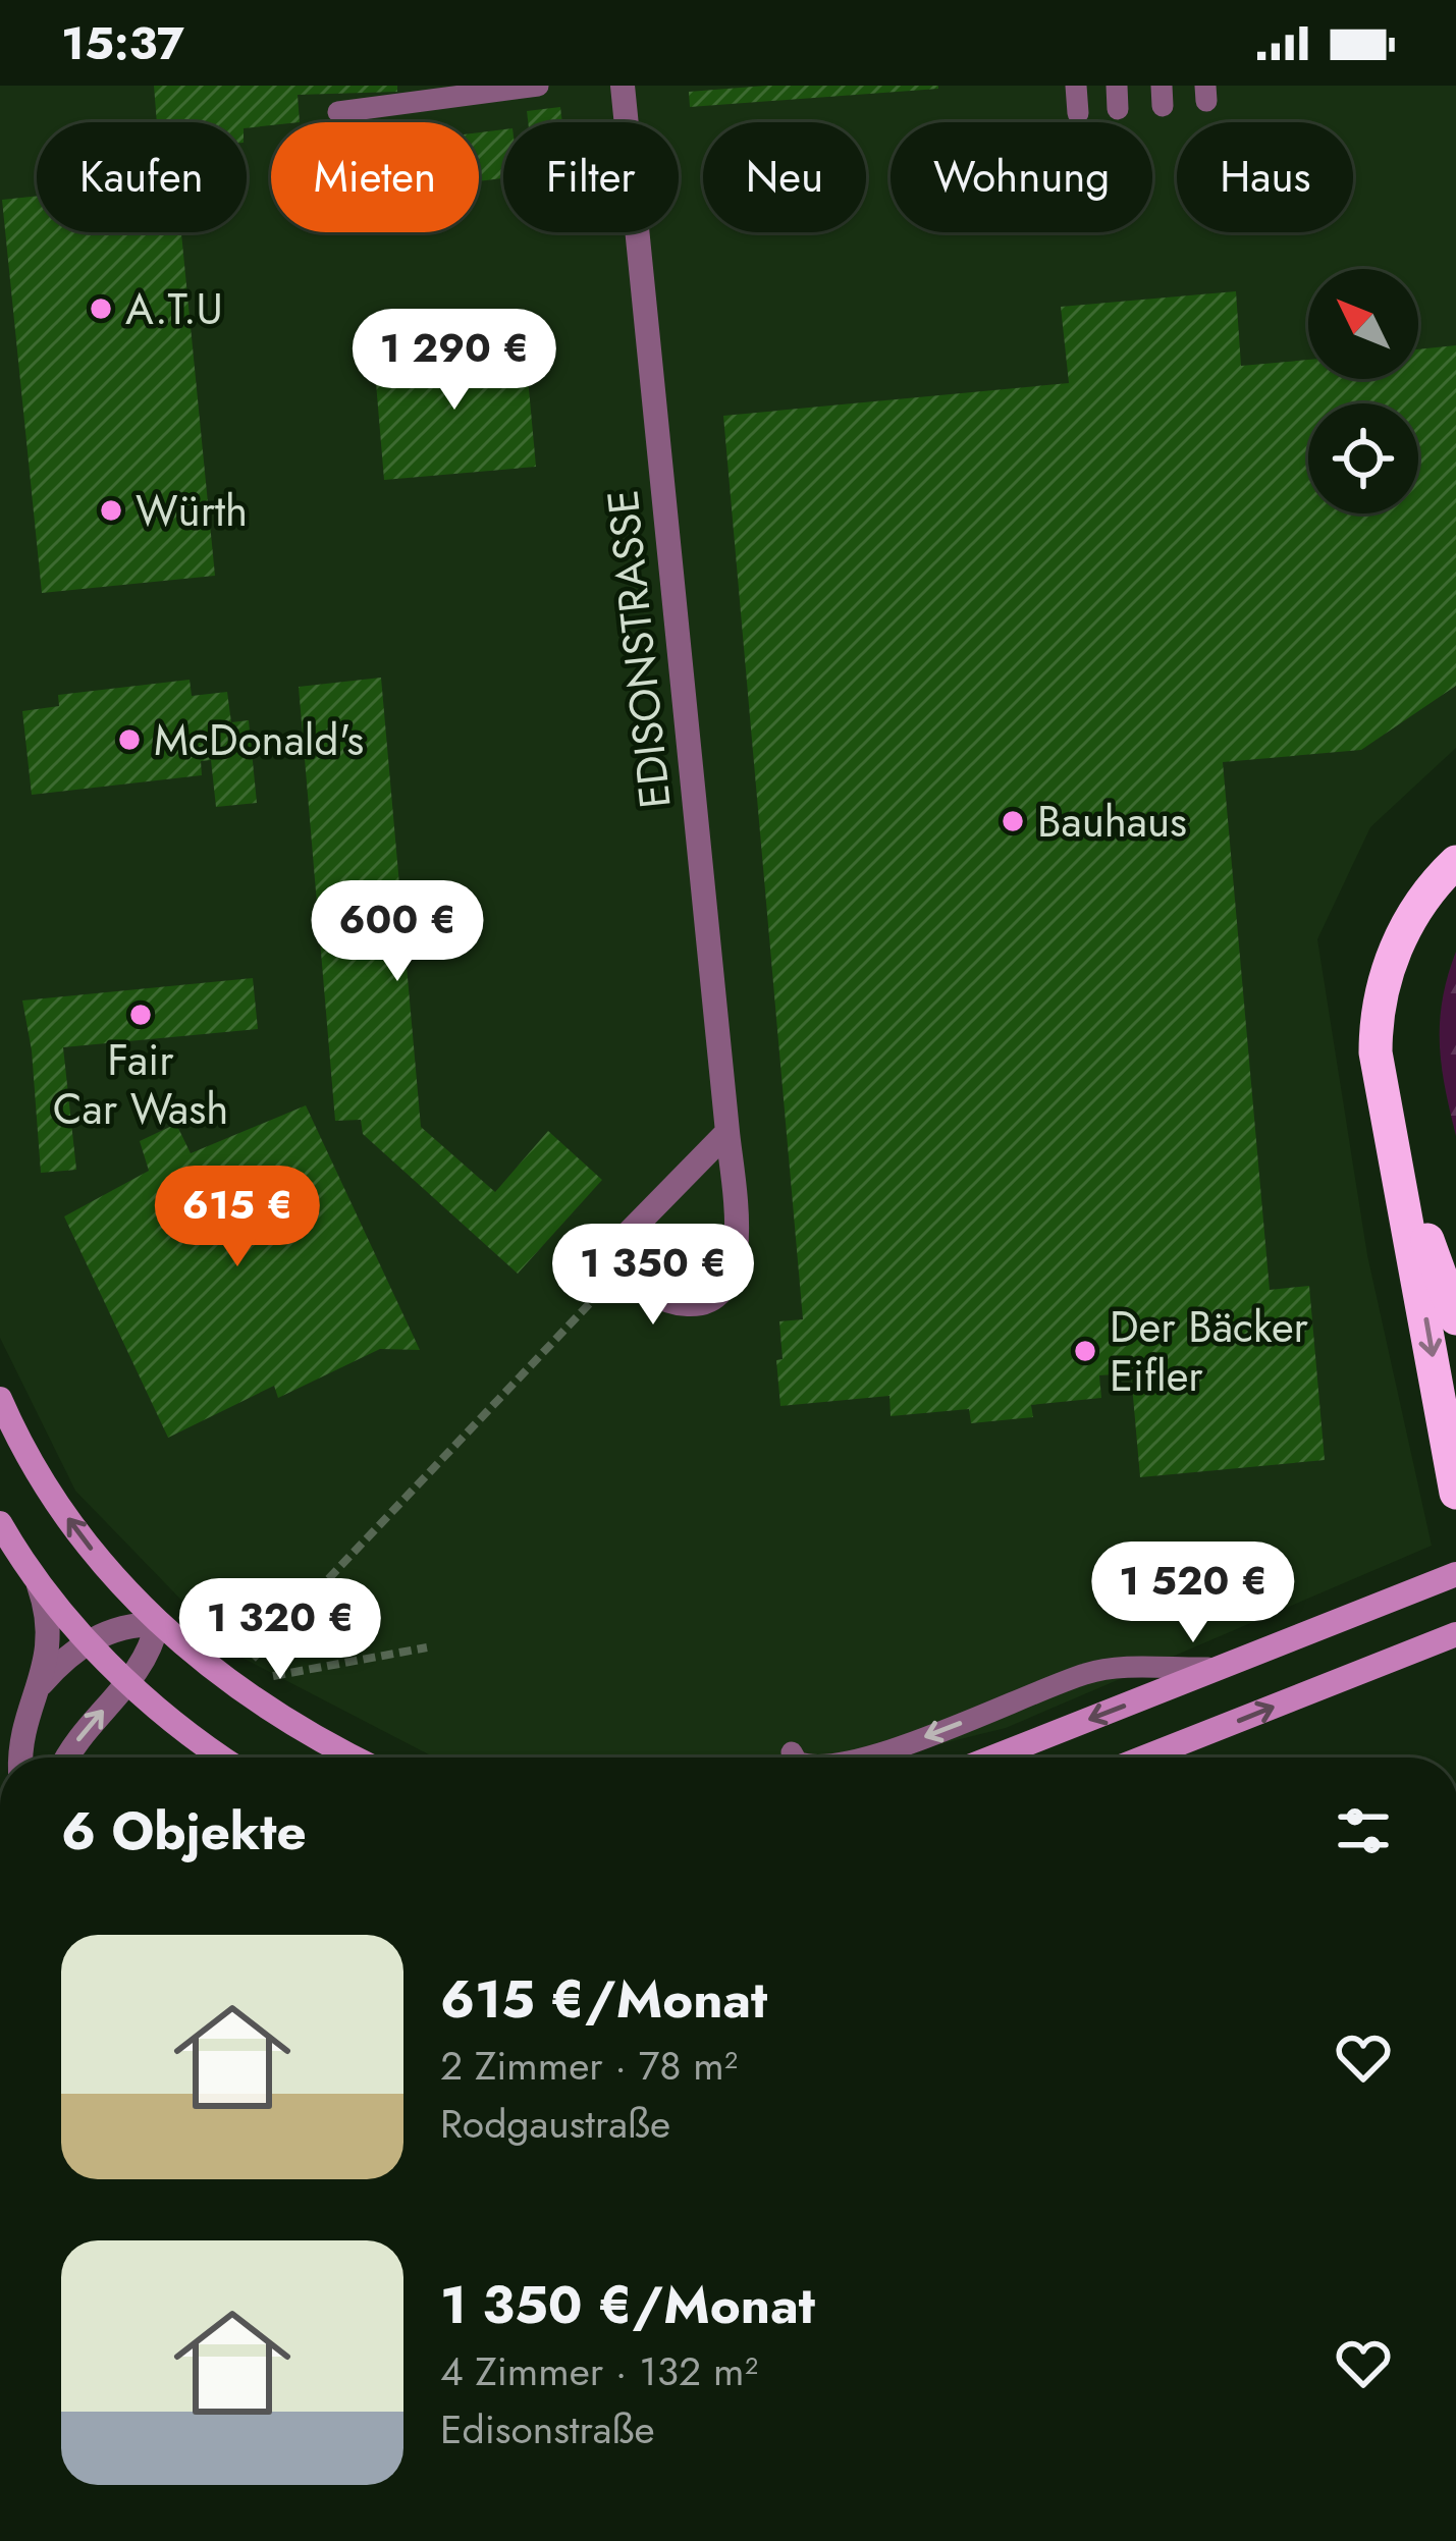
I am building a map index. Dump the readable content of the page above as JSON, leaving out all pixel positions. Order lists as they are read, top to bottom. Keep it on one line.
{"streets":{"street":["EDISONSTRASSE"]},"places":["A.T.U","Würth","McDonald's","Bauhaus","Fair Car Wash","Der Bäcker Eifler"],"north":"top left","page":{"status":"15:37","chip":["Kaufen","Mieten","Filter","Neu","Wohnung","Haus"],"price":["1 290 €","600 €","615 €","1 350 €","1 520 €","1 320 €"],"heading":"6 Objekte","list":[{"name":"615 €/Monat","note":"2 Zimmer · 78 m² · Rodgaustraße"},{"name":"1 350 €/Monat","note":"4 Zimmer · 132 m² · Edisonstraße"}]}}
